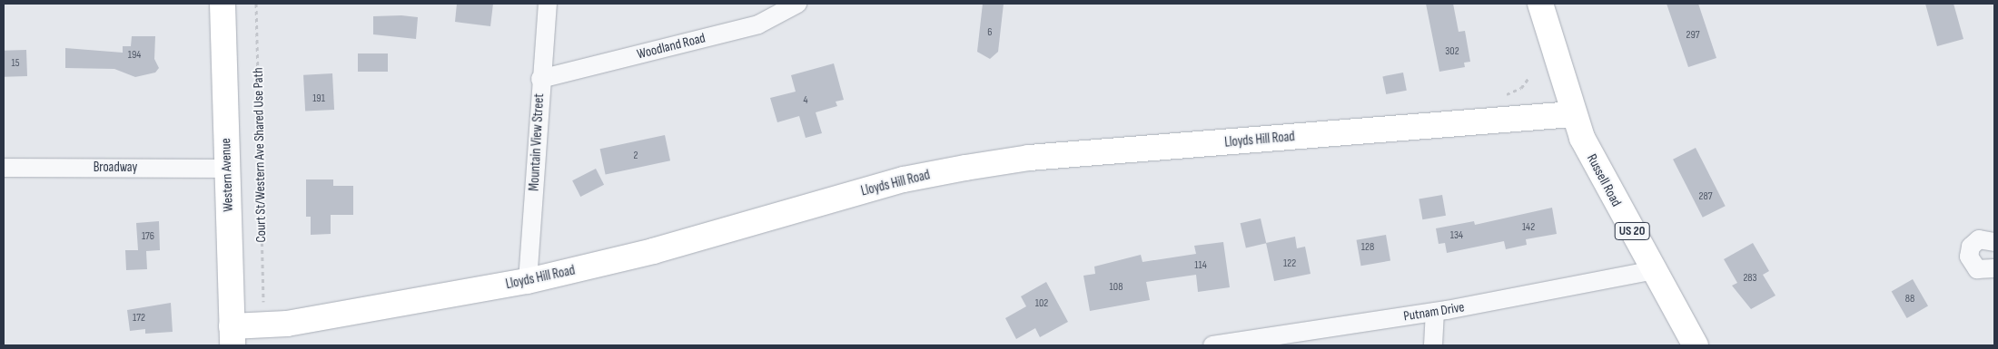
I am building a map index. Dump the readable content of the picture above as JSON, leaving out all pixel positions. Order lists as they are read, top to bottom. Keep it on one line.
{"streets":{"main road":["Lloyds Hill Road","Western Avenue","Russell Road","US 20"],"street":["Woodland Road","Mountain View Street","Broadway","Putnam Drive"],"path":["Court St/Western Ave Shared Use Path"]},"crossings":[["Woodland Road","Mountain View Street"],["Lloyds Hill Road","Mountain View Street"],["Lloyds Hill Road","Western Avenue"],["Lloyds Hill Road","Russell Road"],["Broadway","Western Avenue"],["Russell Road","Putnam Drive"]],"house_numbers":["6","297","302","194","15","191","4","2","287","142","134","176","128","122","114","283","108","88","102","172"]}
